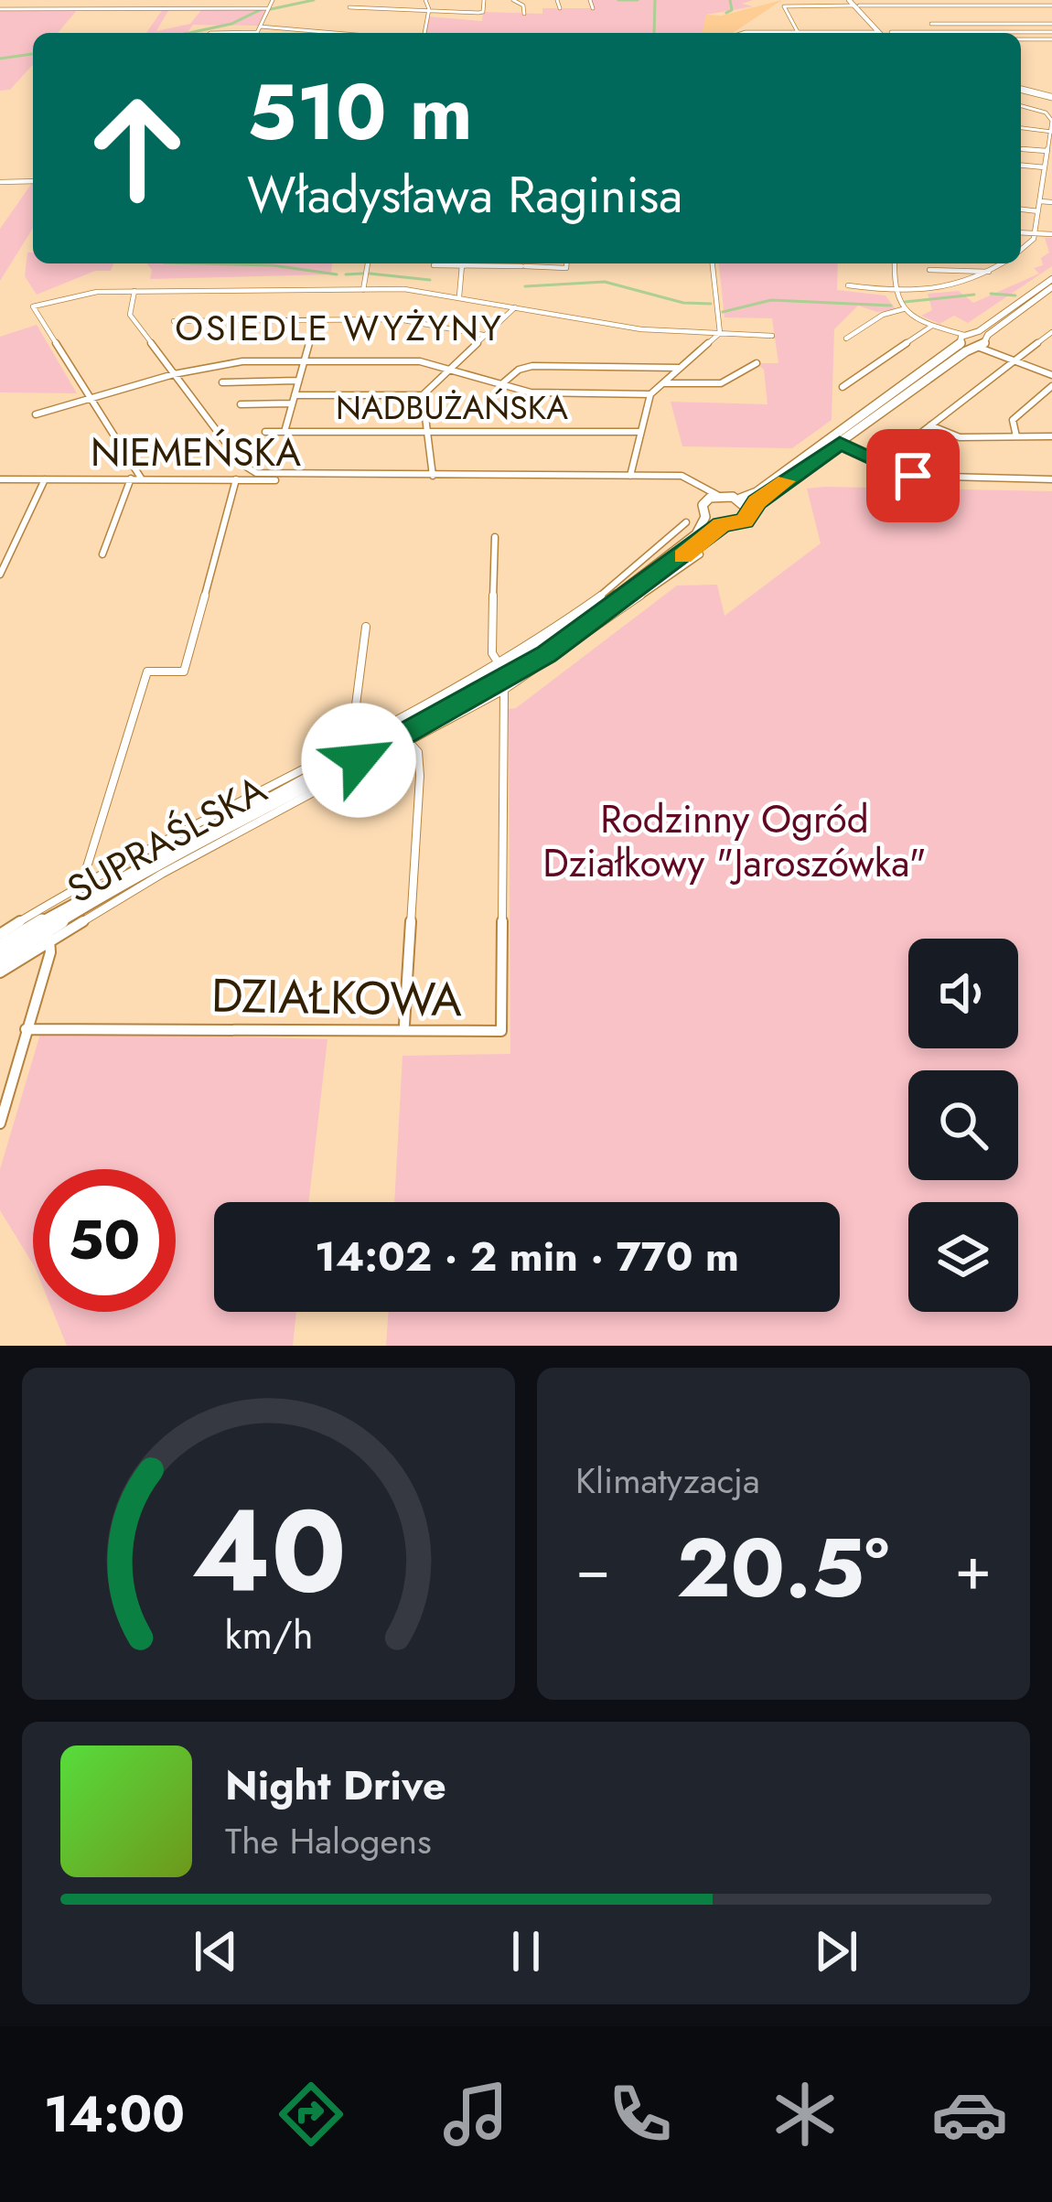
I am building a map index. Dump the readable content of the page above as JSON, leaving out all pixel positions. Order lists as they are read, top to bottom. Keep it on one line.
{"streets":{"street":["NADBUŻAŃSKA","NIEMEŃSKA","SUPRAŚLSKA","DZIAŁKOWA"]},"crossings":[["SUPRAŚLSKA","DZIAŁKOWA"]],"districts":["OSIEDLE WYŻYNY"],"parks":["Rodzinny Ogród Działkowy \"Jaroszówka\""],"page":{"turn":["510 m","Władysława Raginisa"],"limit":"50","trip":"14:02 · 2 min · 770 m","tile":"Klimatyzacja","heat":["−","20.5°","+"],"song":["Night Drive","The Halogens"],"tabs":"14:00","gauge":["40","km/h"]}}
